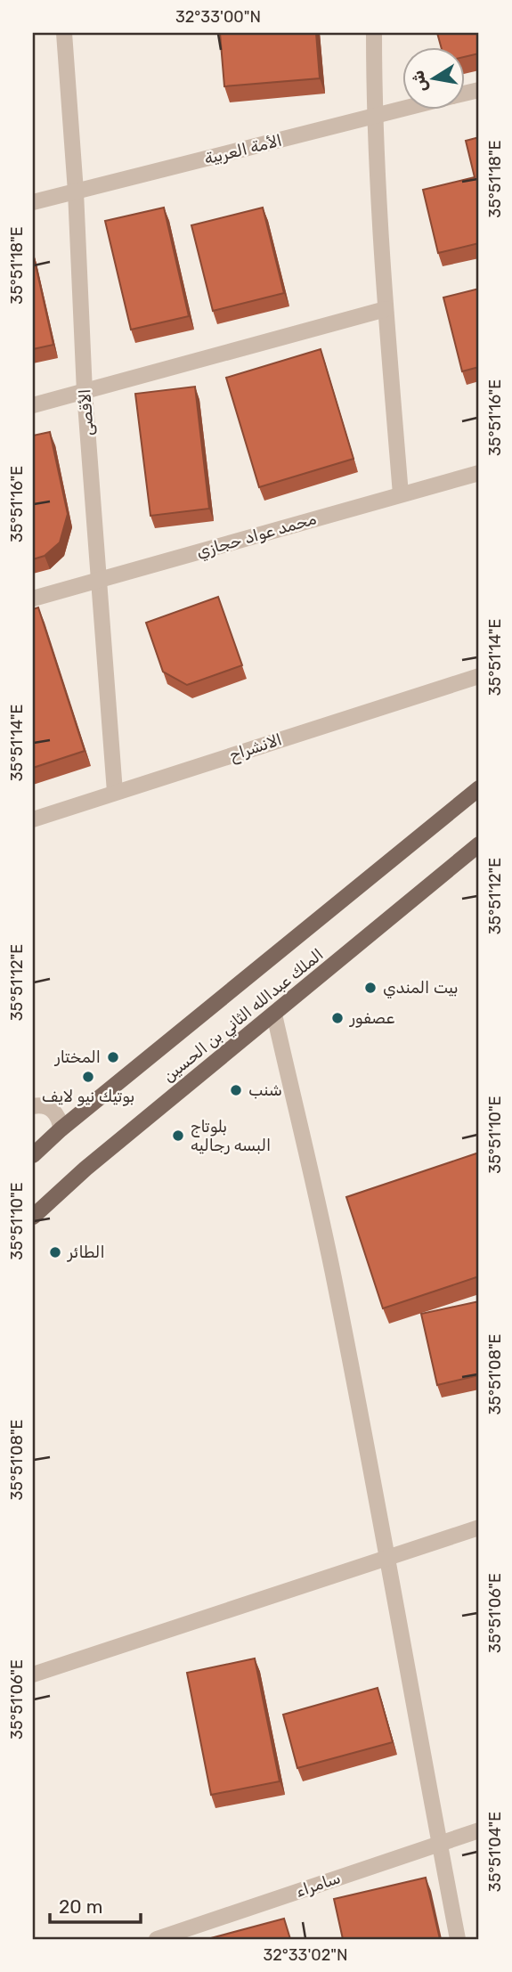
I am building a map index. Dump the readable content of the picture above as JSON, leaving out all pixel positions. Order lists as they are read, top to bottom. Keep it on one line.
{"streets":{"main road":["الملك عبدالله الثاني بن الحسين"],"street":["الأمة العربية","الأقصى","محمد عواد حجازي","الانشراح","سامراء"]},"crossings":[["الأمة العربية","الأقصى"],["الأقصى","محمد عواد حجازي"],["الأقصى","الانشراح"]],"places":["بيت المندي","عصفور","المختار","بوتيك نيو لايف","شنب","بلوتاج البسه رجاليه","الطائر"],"scale_bar":"20 m","north":"left","coordinates":["32°33'00\"N","35°51'18\"E","35°51'16\"E","35°51'14\"E","35°51'12\"E","35°51'10\"E","35°51'08\"E","35°51'06\"E","35°51'04\"E","32°33'02\"N"]}
